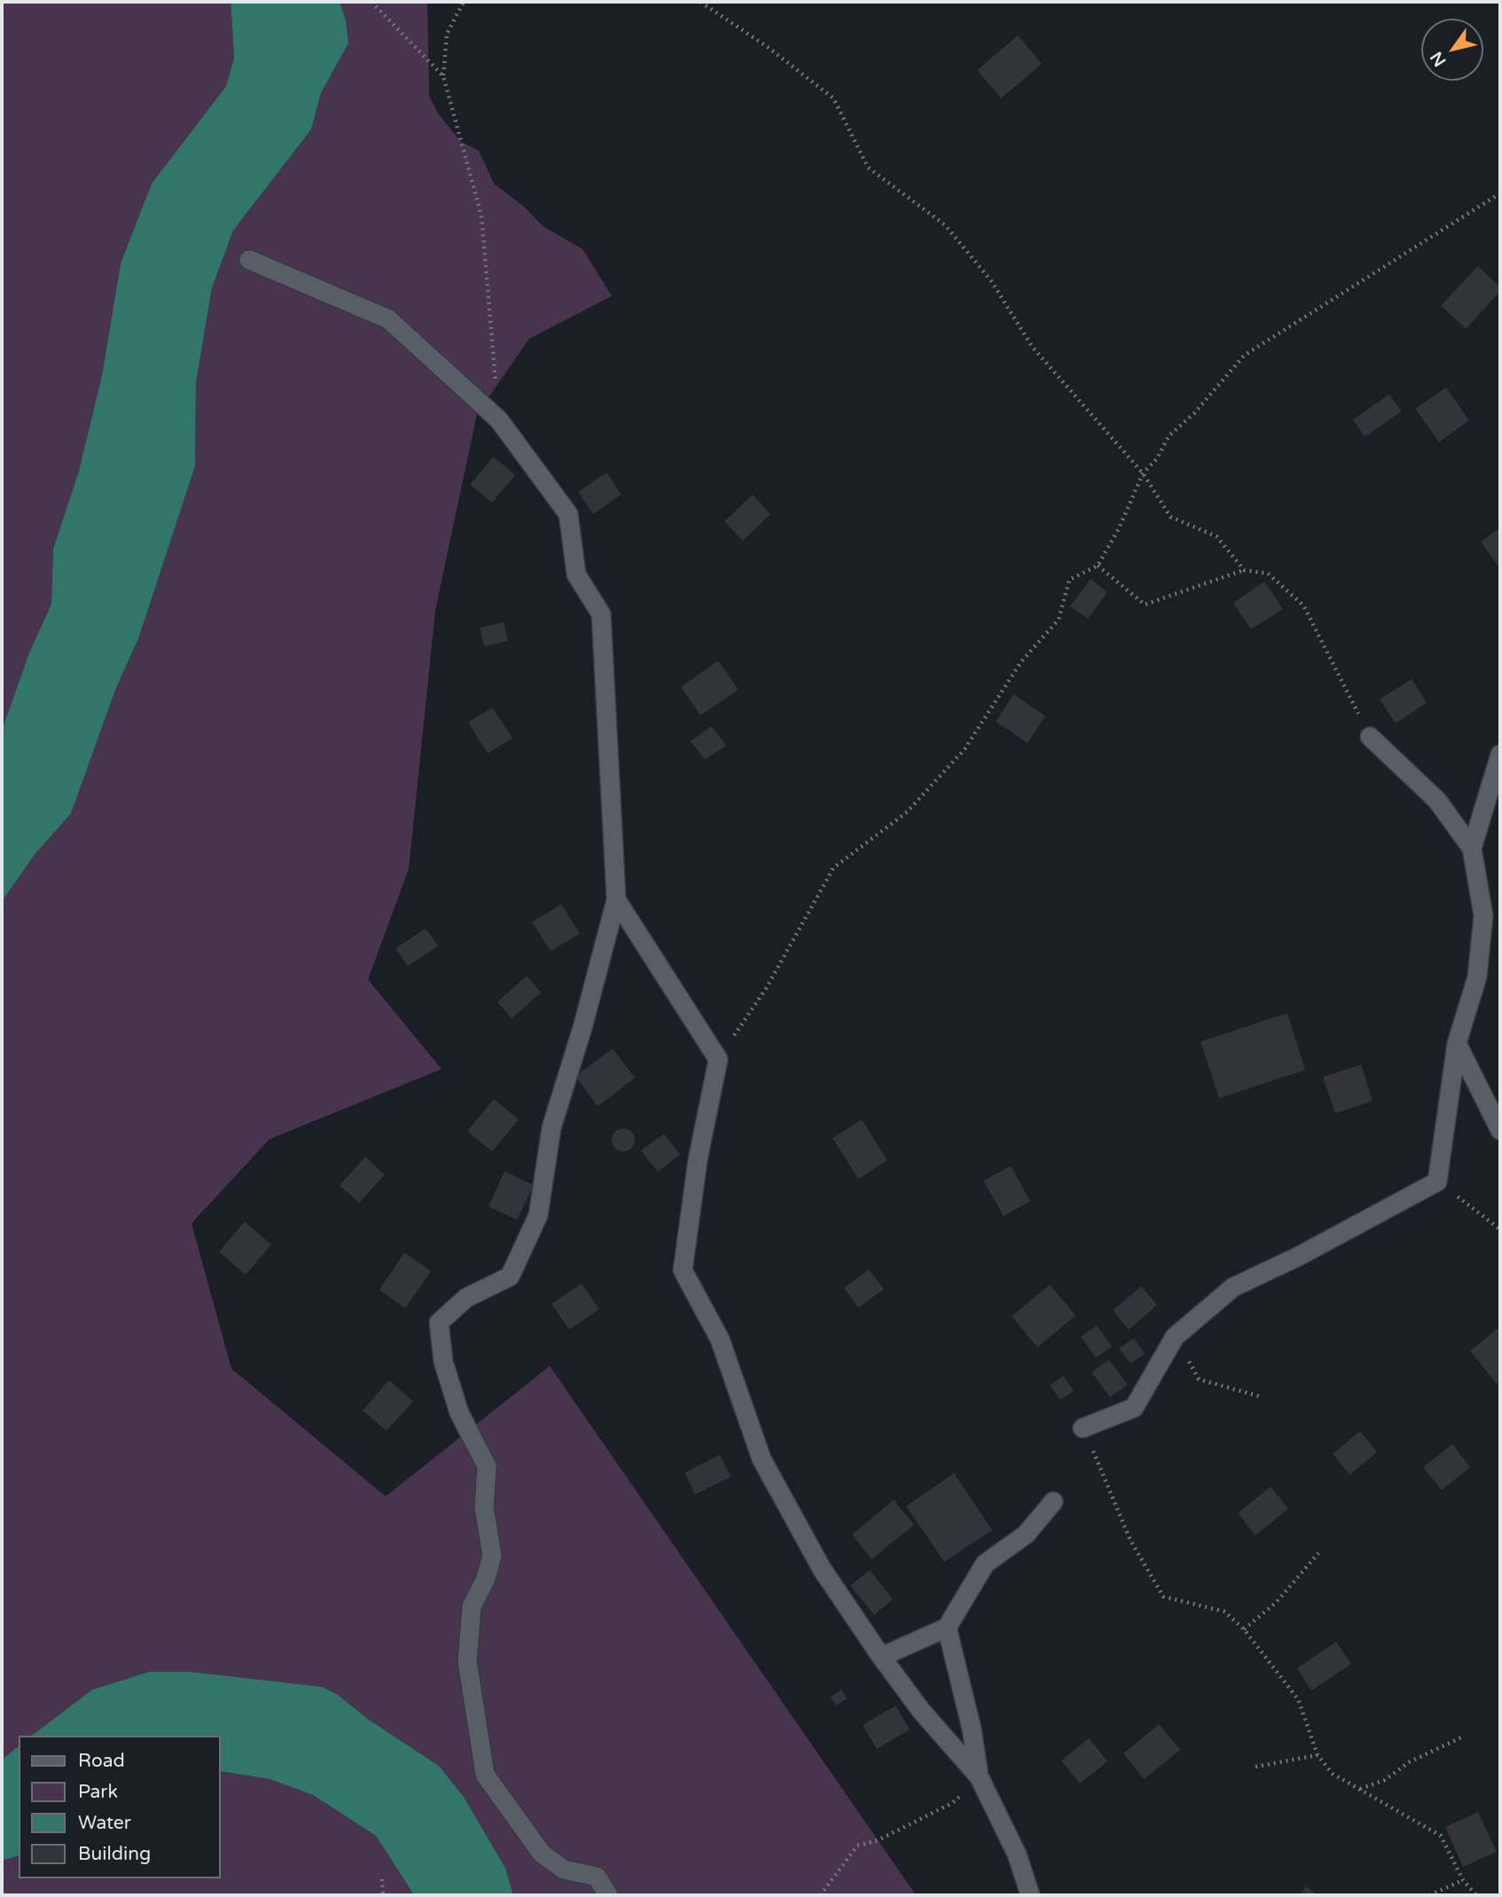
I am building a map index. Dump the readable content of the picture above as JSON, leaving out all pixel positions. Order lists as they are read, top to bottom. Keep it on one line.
{"legend":["Road","Park","Water","Building"],"north":"bottom left"}
